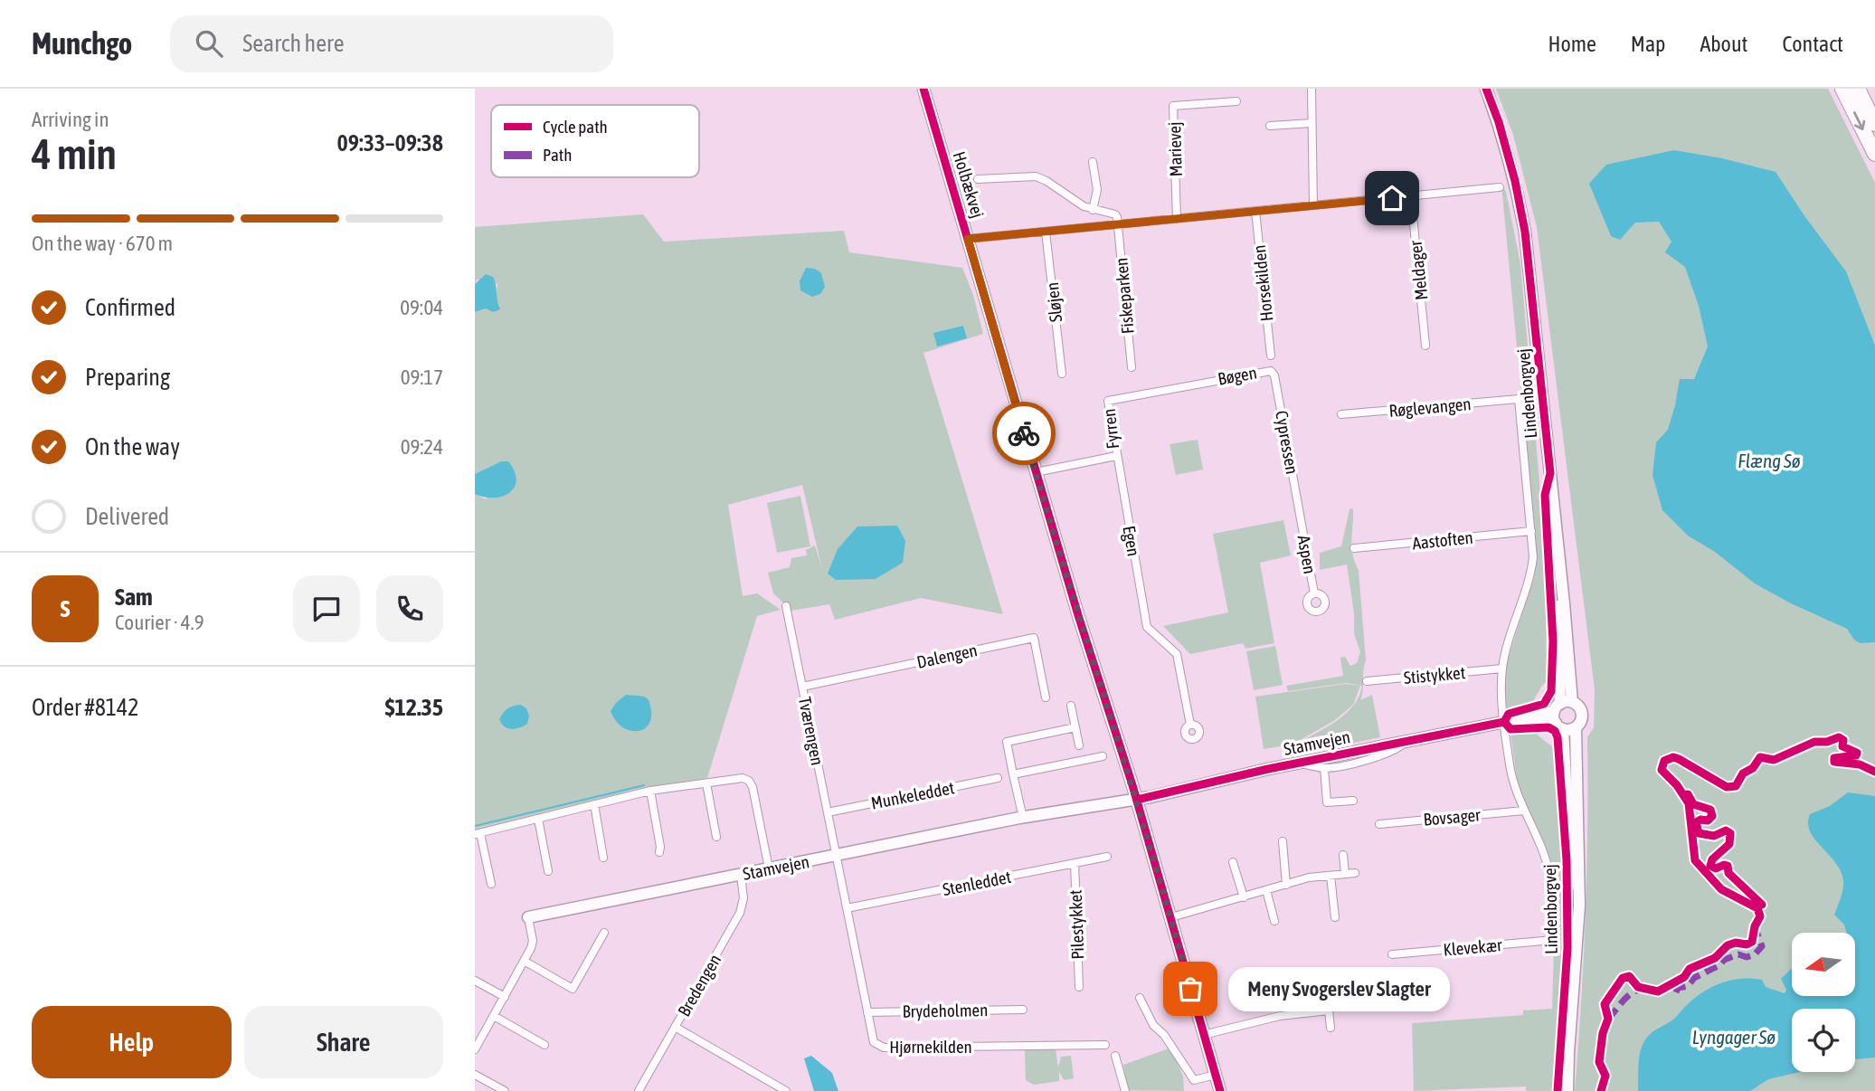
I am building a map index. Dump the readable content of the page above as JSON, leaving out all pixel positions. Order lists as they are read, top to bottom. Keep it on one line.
{"streets":{"street":["Marievej","Holbækvej","Meldager","Horsekilden","Fiskeparken","Sløjen","Bøgen","Lindenborgvej","Røglevangen","Fyrren","Cypressen","Aastoften","Egen","Aspen","Dalengen","Stistykket","Tværengen","Stamvejen","Munkeleddet","Bovsager","Stenleddet","Pilestykket","Klevekær","Bredengen","Brydeholmen","Hjørnekilden"]},"crossings":[["Holbækvej","Fyrren"],["Holbækvej","Stamvejen"],["Bøgen","Fyrren"],["Bøgen","Cypressen"],["Lindenborgvej","Stamvejen"],["Røglevangen","Aastoften"],["Fyrren","Egen"],["Cypressen","Aspen"],["Dalengen","Tværengen"],["Tværengen","Stamvejen"],["Tværengen","Munkeleddet"],["Tværengen","Hjørnekilden"],["Stamvejen","Bredengen"],["Stamvejen","Hjørnekilden"],["Bovsager","Klevekær"],["Stenleddet","Pilestykket"],["Stenleddet","Hjørnekilden"],["Brydeholmen","Hjørnekilden"]],"water":["Flæng Sø","Lyngager Sø"],"places":["Meny Svogerslev Slagter"],"legend":["Cycle path","Path"],"north":"left","page":{"header":"Munchgo","search":"Search here","nav":["Home","Map","About","Contact"],"heading":["4 min","Arriving in","09:33–09:38"],"panel":["Sam","Courier · 4.9","Order #8142","$12.35"],"bar":"On the way · 670 m","list":[["Confirmed","09:04"],["Preparing","09:17"],["On the way","09:24"],"Delivered"],"round":"S","bubble":"Meny Svogerslev Slagter","buttons":["Help","Share"]}}
